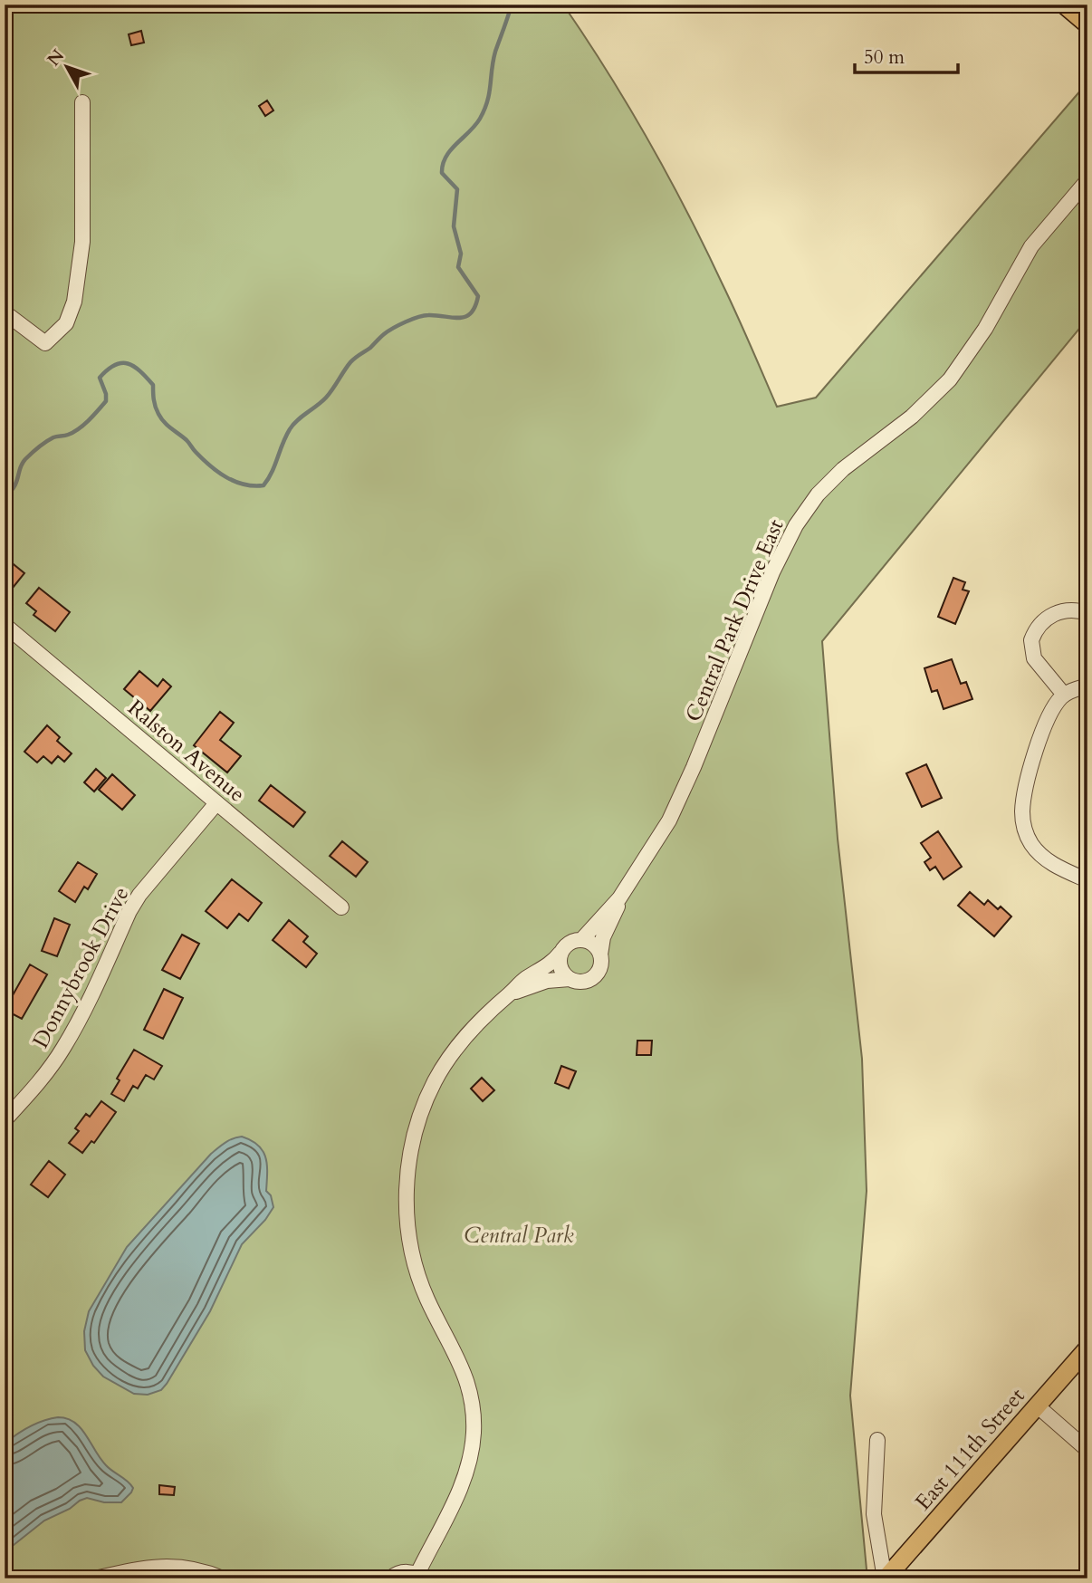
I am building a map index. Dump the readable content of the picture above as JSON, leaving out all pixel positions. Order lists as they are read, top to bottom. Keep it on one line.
{"streets":{"main road":["East 111th Street"],"street":["Central Park Drive East","Ralston Avenue","Donnybrook Drive"]},"crossings":[["Ralston Avenue","Donnybrook Drive"]],"parks":["Central Park"],"scale_bar":"50 m","north":"top left"}
